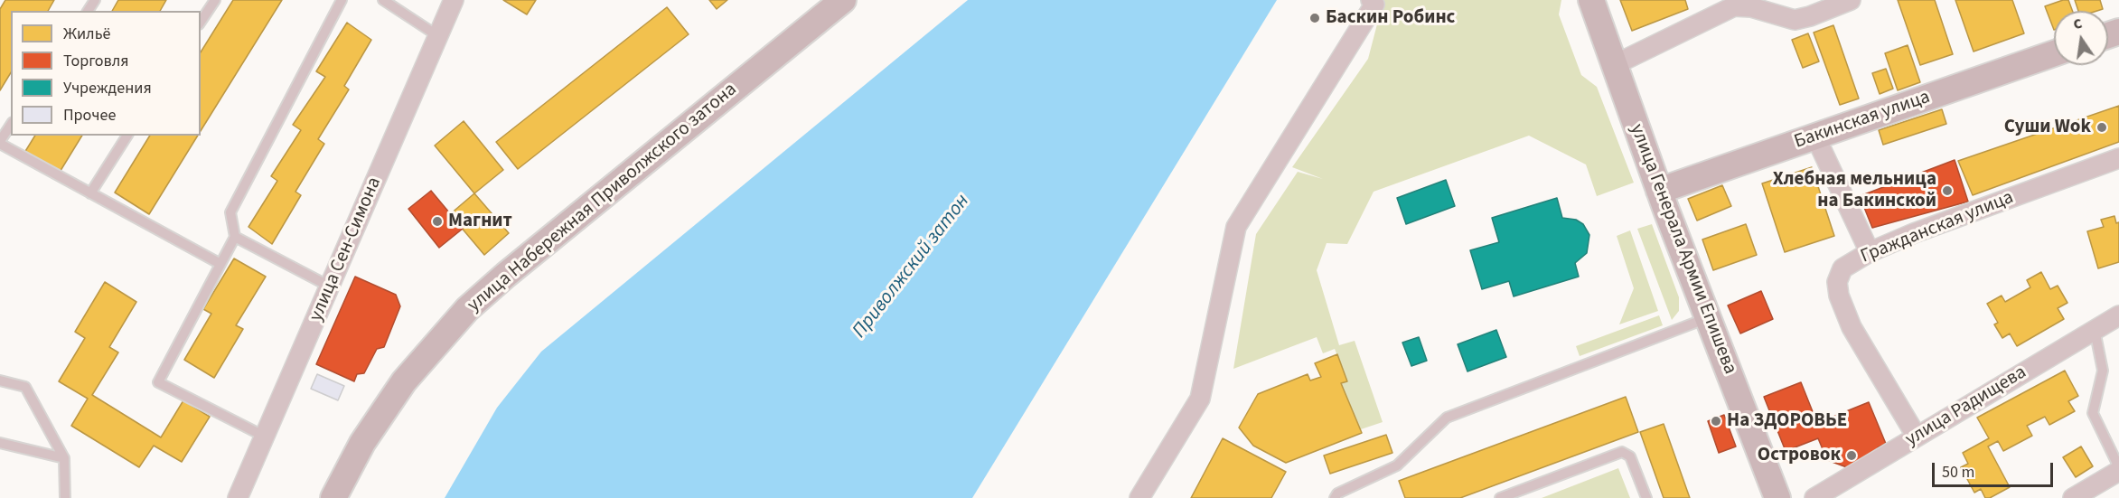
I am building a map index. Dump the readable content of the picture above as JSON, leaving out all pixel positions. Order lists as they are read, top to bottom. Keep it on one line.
{"streets":{"main road":["Бакинская улица","улица Набережная Приволжского затона","улица Генерала Армии Епишева"],"street":["Гражданская улица","улица Сен-Симона","улица Радищева"]},"crossings":[["Бакинская улица","улица Генерала Армии Епишева"],["Гражданская улица","улица Радищева"]],"water":["Приволжский затон"],"places":["Баскин Робинс","Суши Wok","Хлебная мельница на Бакинской","Магнит","На ЗДОРОВЬЕ","Островок"],"legend":["Жильё","Торговля","Учреждения","Прочее"],"scale_bar":"50 m","north":"top"}
